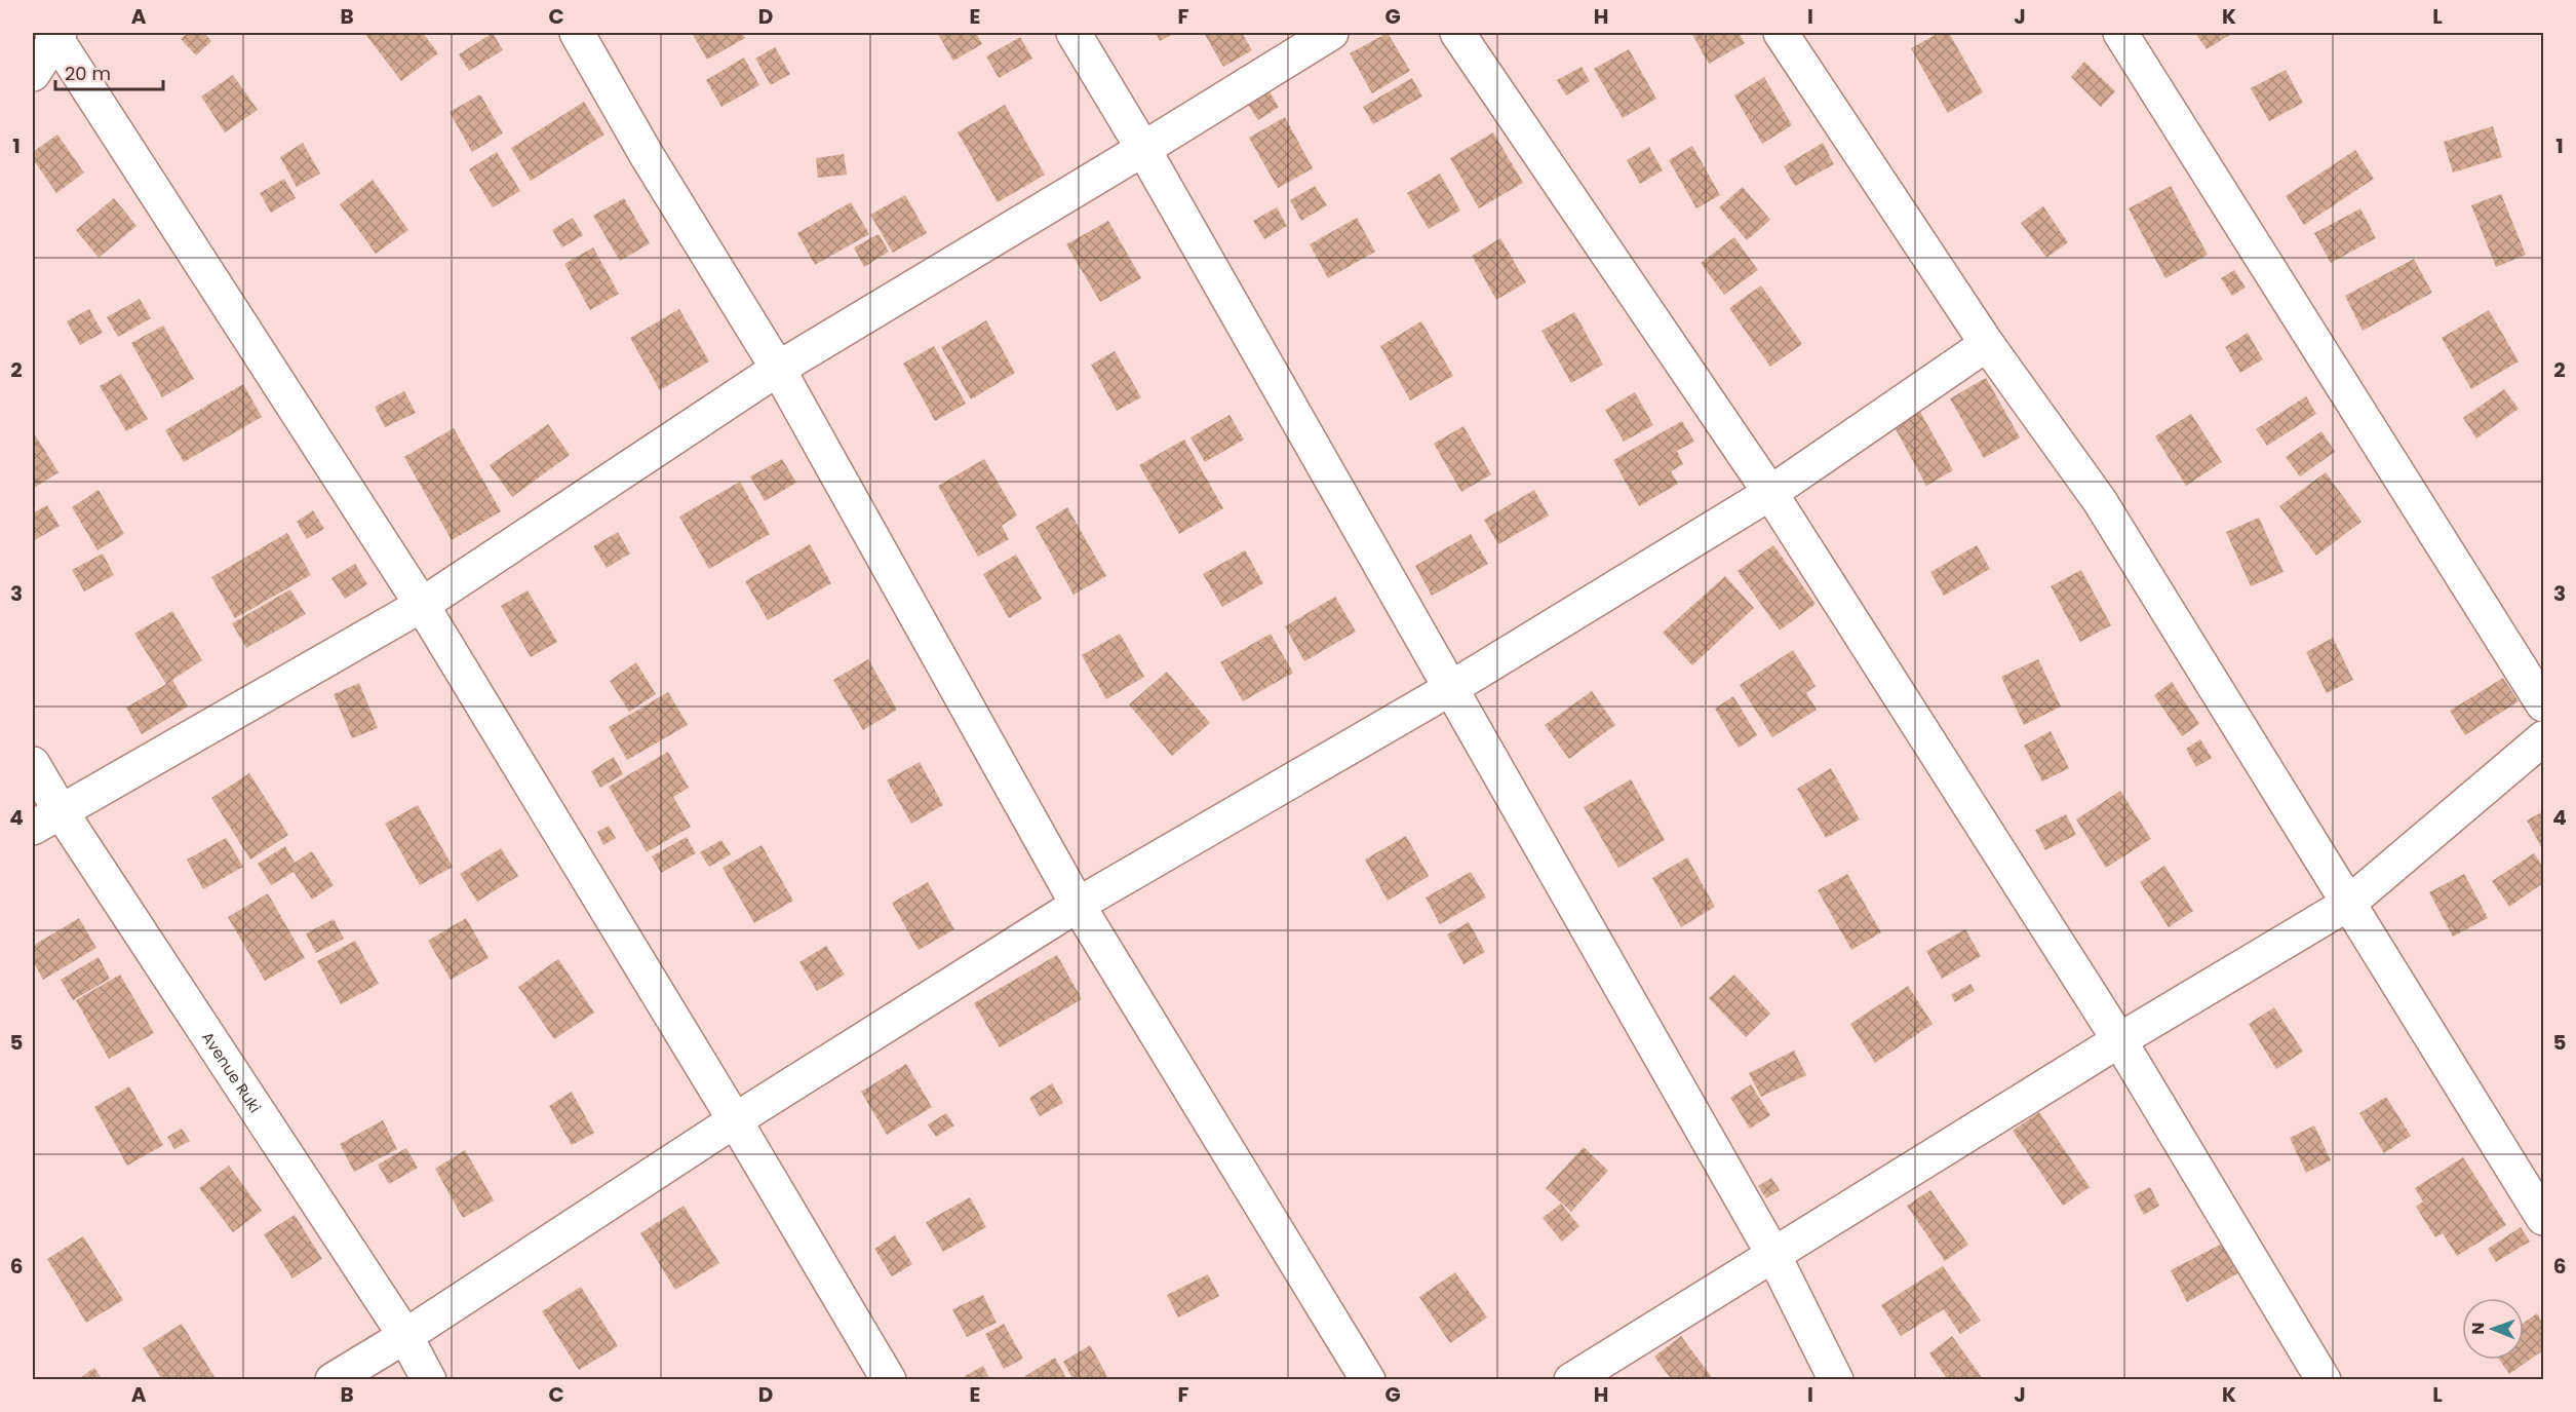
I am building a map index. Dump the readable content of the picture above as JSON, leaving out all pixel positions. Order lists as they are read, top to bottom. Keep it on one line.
{"streets":{"street":["Avenue Ruki"]},"scale_bar":"20 m","north":"left","grid":{"columns":["A","B","C","D","E","F","G","H","I","J","K","L"],"rows":["1","2","3","4","5","6"]}}
